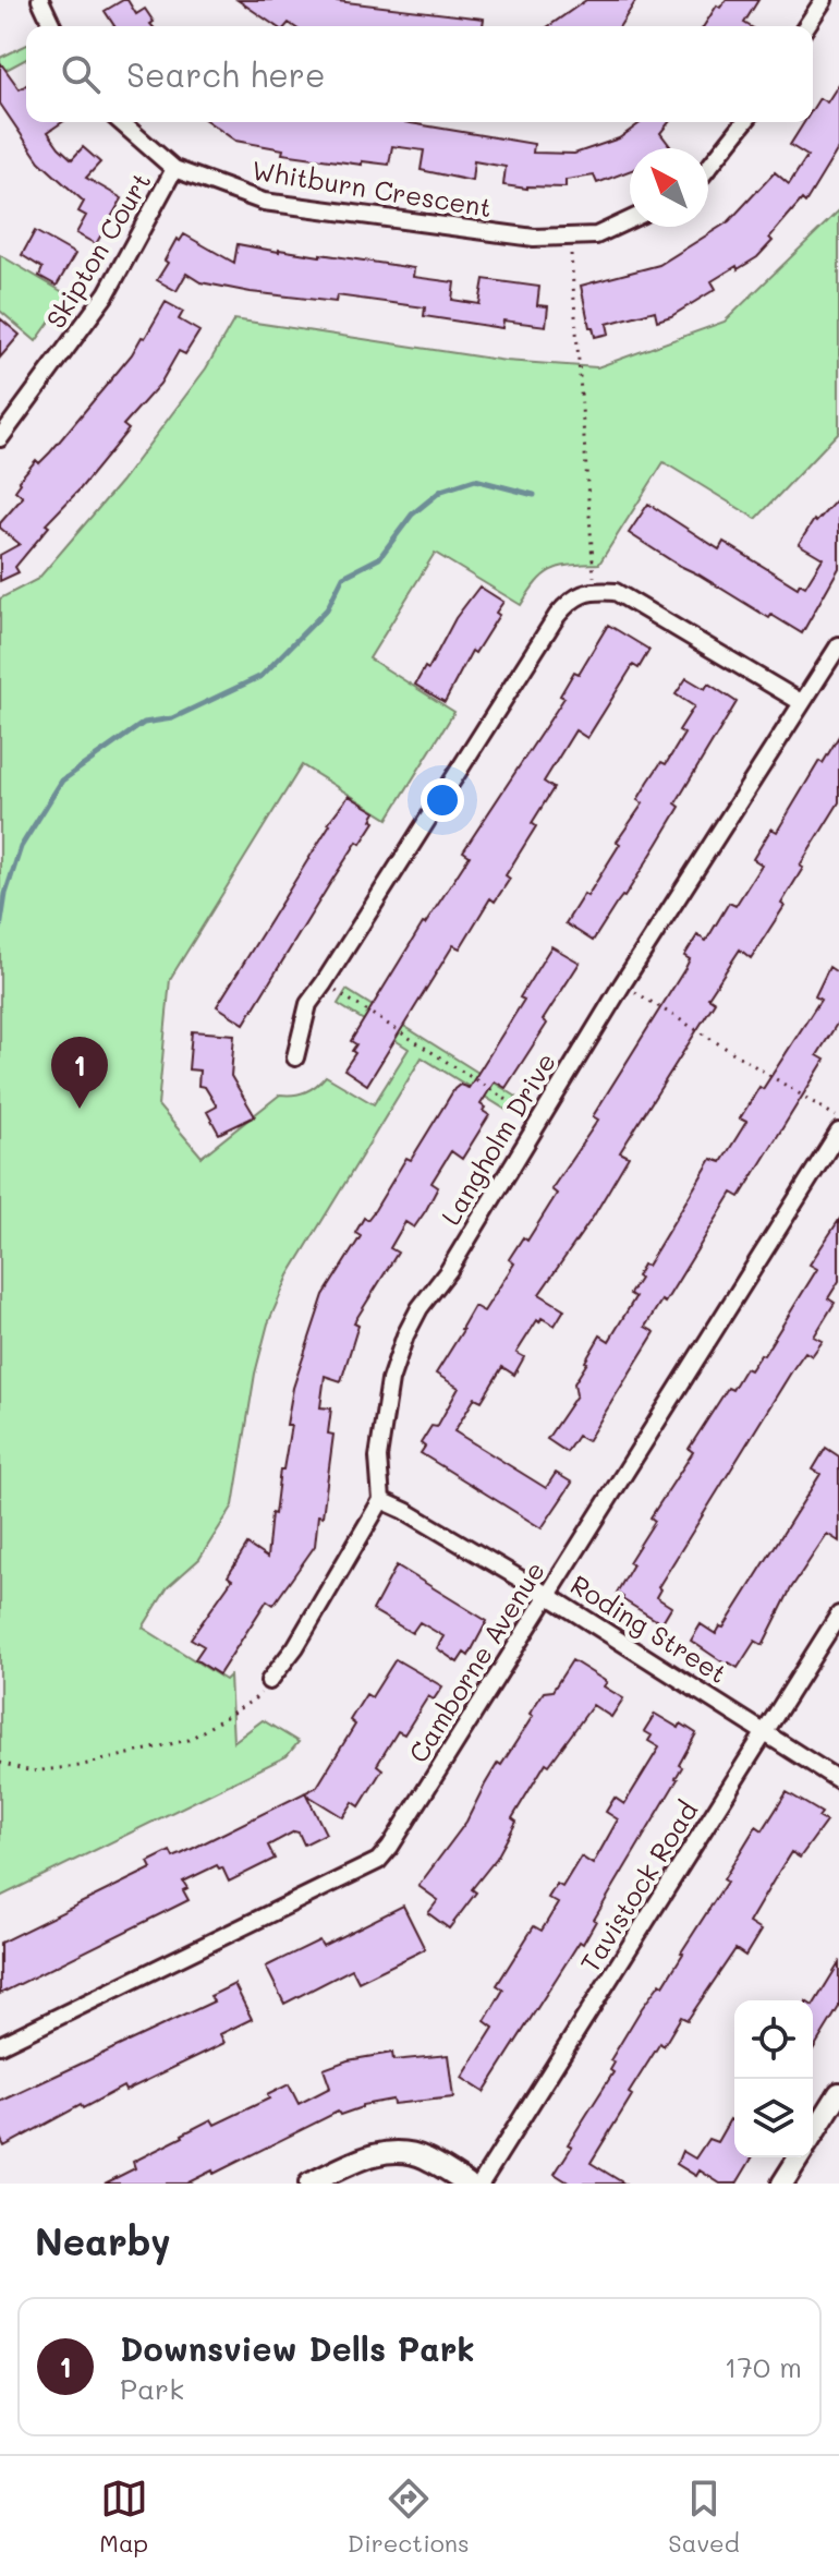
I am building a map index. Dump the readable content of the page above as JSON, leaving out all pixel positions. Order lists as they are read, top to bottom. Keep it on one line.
{"streets":{"street":["Whitburn Crescent","Skipton Court","Langholm Drive","Roding Street","Camborne Avenue","Tavistock Road"]},"crossings":[["Whitburn Crescent","Skipton Court"],["Langholm Drive","Roding Street"],["Roding Street","Camborne Avenue"],["Roding Street","Tavistock Road"]],"north":"top left","page":{"search":"Search here","pins":"1","heading":"Nearby","list":[{"mark":"1","name":"Downsview Dells Park","note":"Park","value":"170 m"}],"nav":["Map","Directions","Saved"]}}
